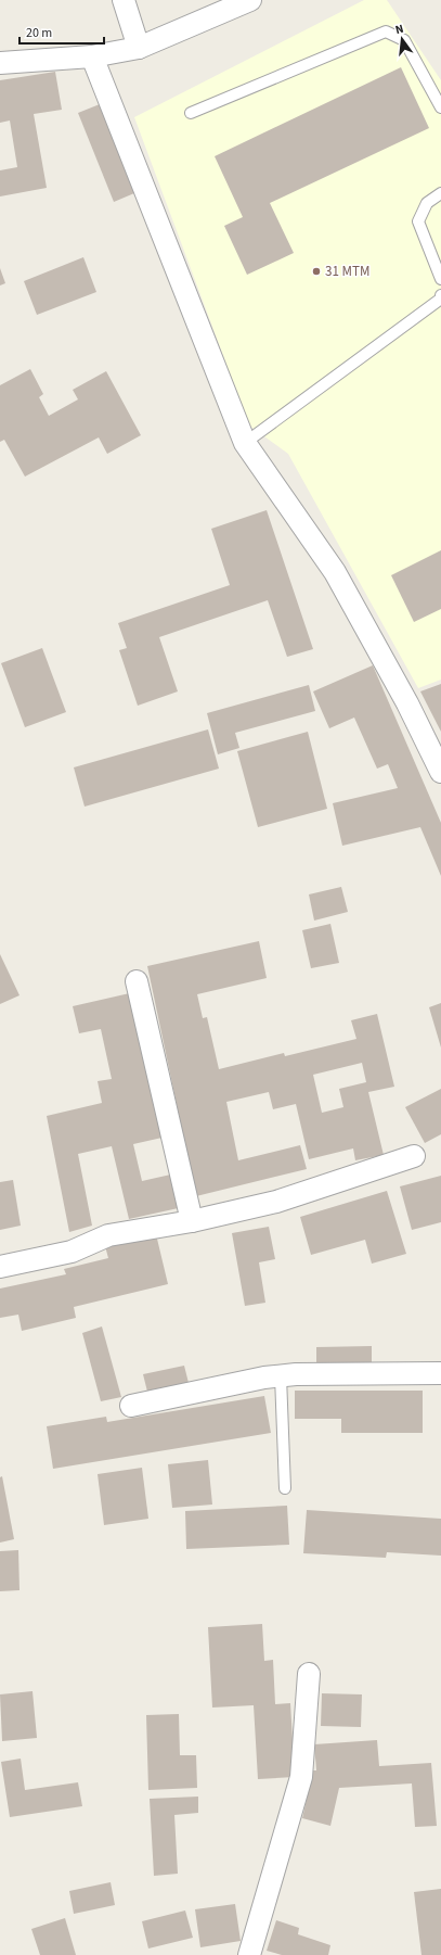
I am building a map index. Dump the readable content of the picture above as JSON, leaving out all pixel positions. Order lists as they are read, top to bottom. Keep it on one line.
{"places":["31 MTM"],"scale_bar":"20 m","north":"top"}
